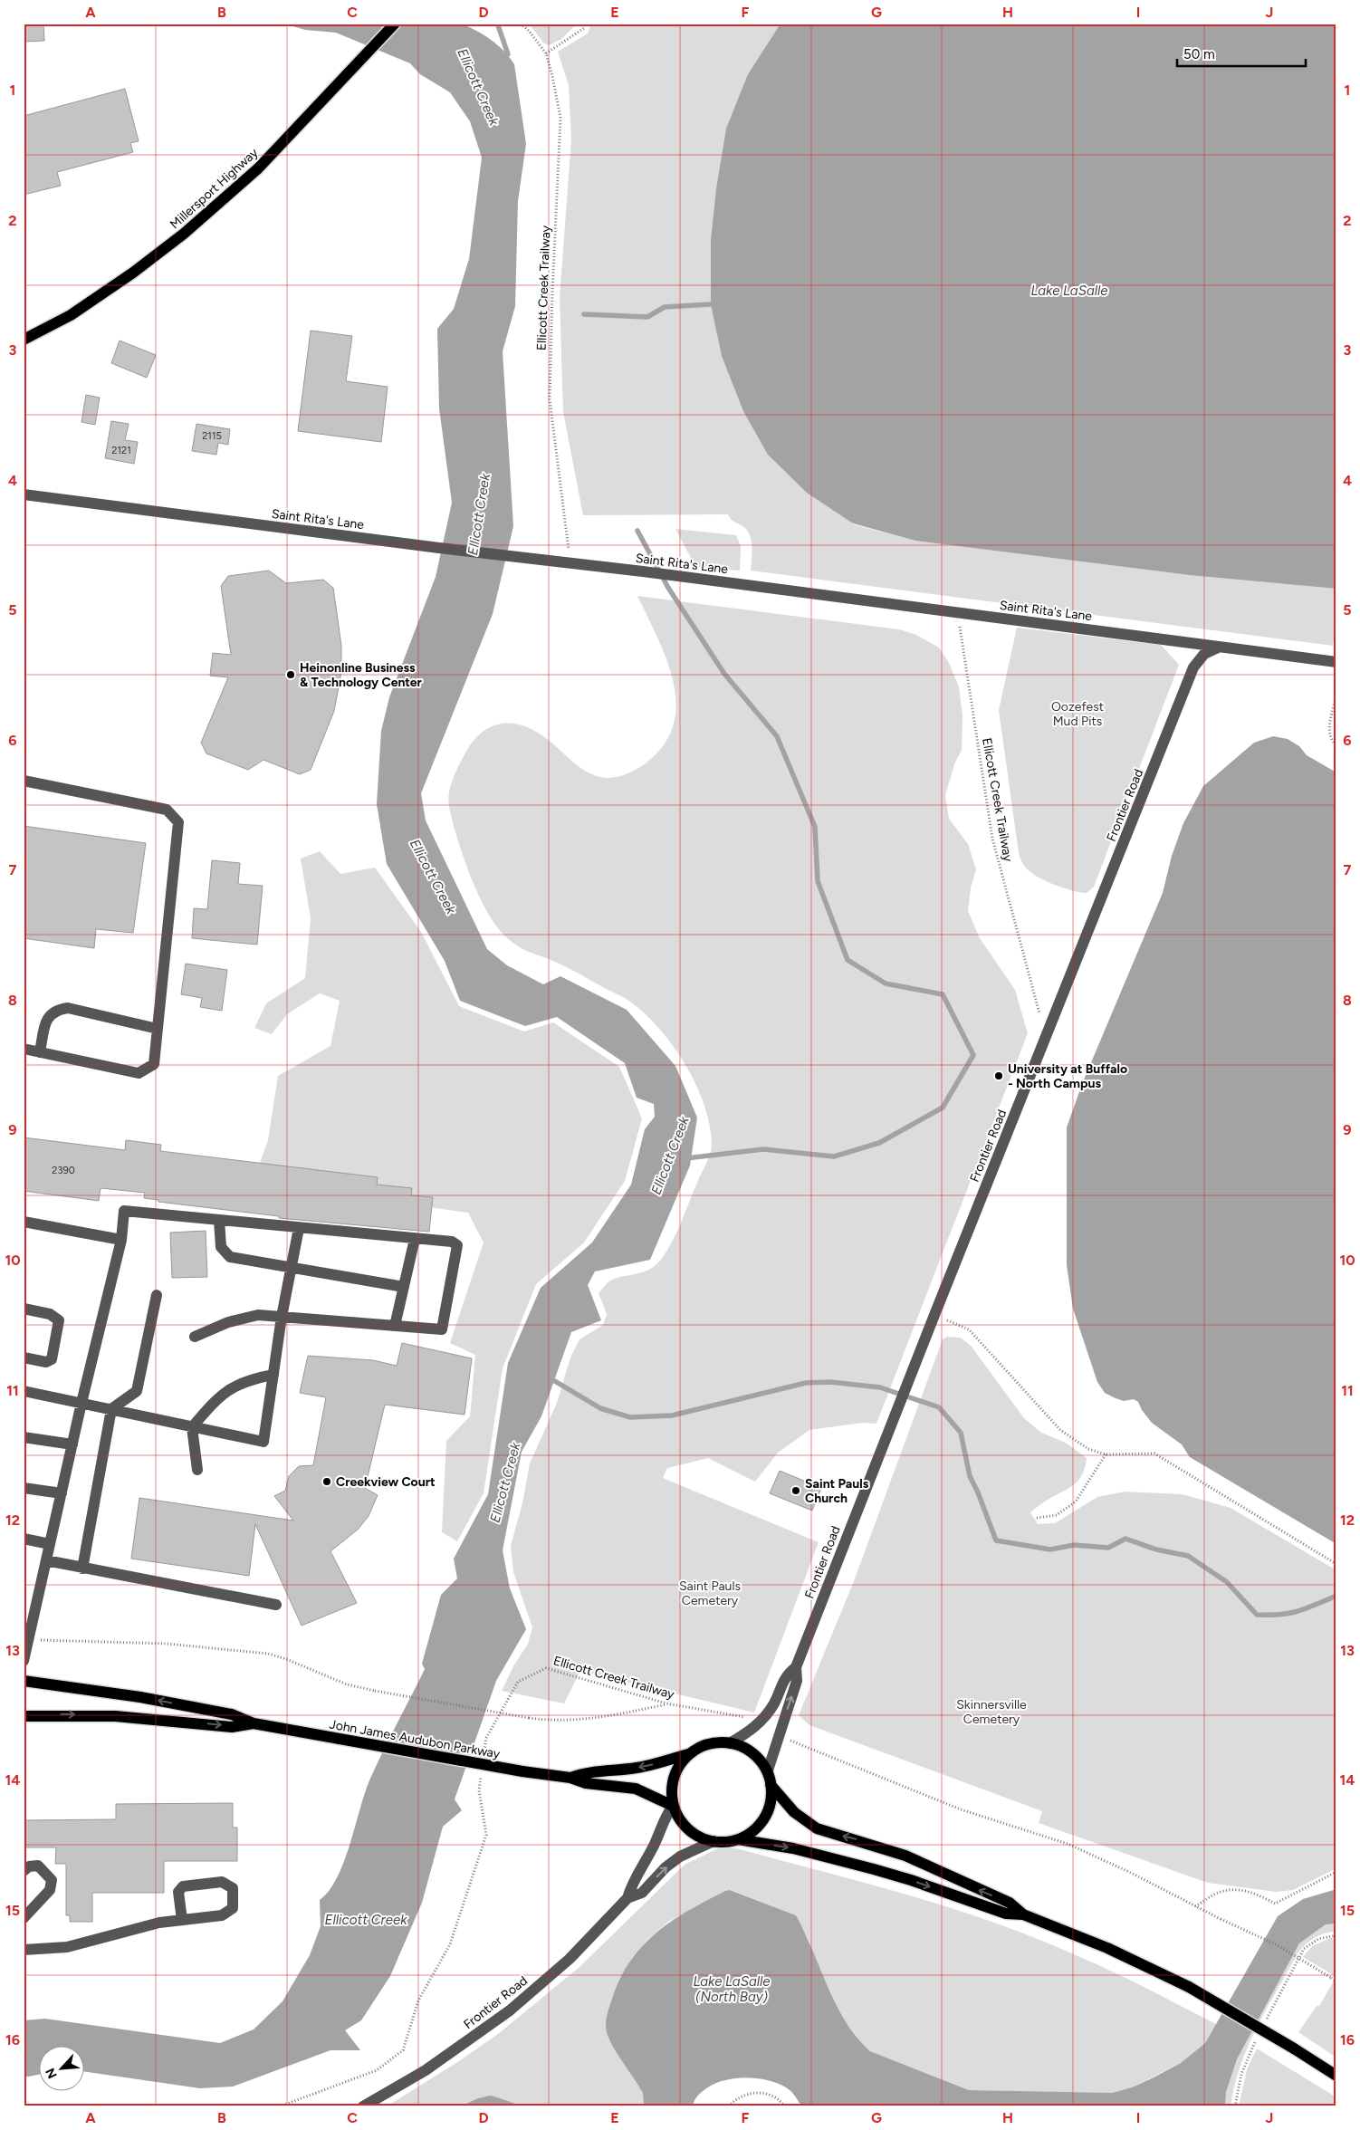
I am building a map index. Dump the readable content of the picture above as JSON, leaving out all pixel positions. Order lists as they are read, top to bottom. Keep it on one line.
{"streets":{"main road":["Millersport Highway","John James Audubon Parkway"],"street":["Saint Rita's Lane","Frontier Road"],"path":["Ellicott Creek Trailway"]},"crossings":[["Ellicott Creek Trailway","Saint Rita's Lane"],["Ellicott Creek Trailway","Frontier Road"],["Saint Rita's Lane","Frontier Road"],["Frontier Road","John James Audubon Parkway"]],"water":["Ellicott Creek","Lake LaSalle","Lake LaSalle (North Bay)"],"parks":["Oozefest Mud Pits","Saint Pauls Cemetery","Skinnersville Cemetery"],"places":["Heinonline Business & Technology Center","University at Buffalo - North Campus","Creekview Court","Saint Pauls Church"],"house_numbers":["2115","2121","2390"],"scale_bar":"50 m","north":"bottom left","grid":{"columns":["A","B","C","D","E","F","G","H","I","J"],"rows":["1","2","3","4","5","6","7","8","9","10","11","12","13","14","15","16"]}}
